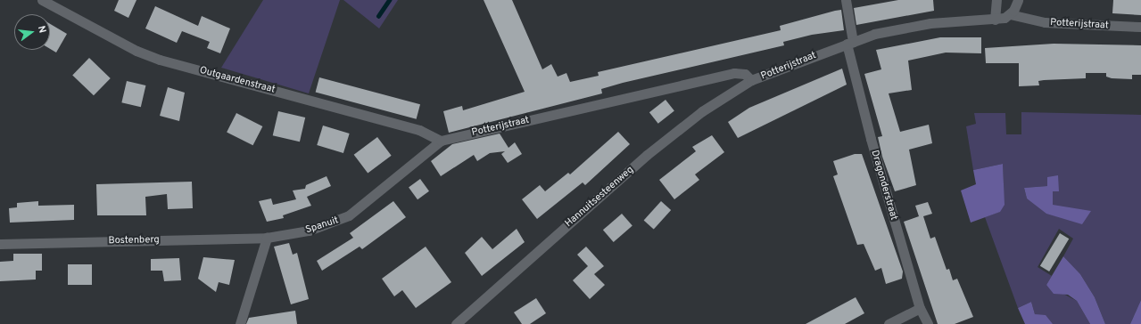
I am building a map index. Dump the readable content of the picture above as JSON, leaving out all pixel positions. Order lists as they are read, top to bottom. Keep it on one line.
{"streets":{"street":["Potterijstraat","Outgaardenstraat","Dragonderstraat","Hannuitsesteenweg","Spanuit","Bostenberg"]},"crossings":[["Potterijstraat","Outgaardenstraat"],["Potterijstraat","Dragonderstraat"],["Potterijstraat","Hannuitsesteenweg"],["Potterijstraat","Spanuit"],["Outgaardenstraat","Spanuit"],["Spanuit","Bostenberg"]],"north":"right"}
